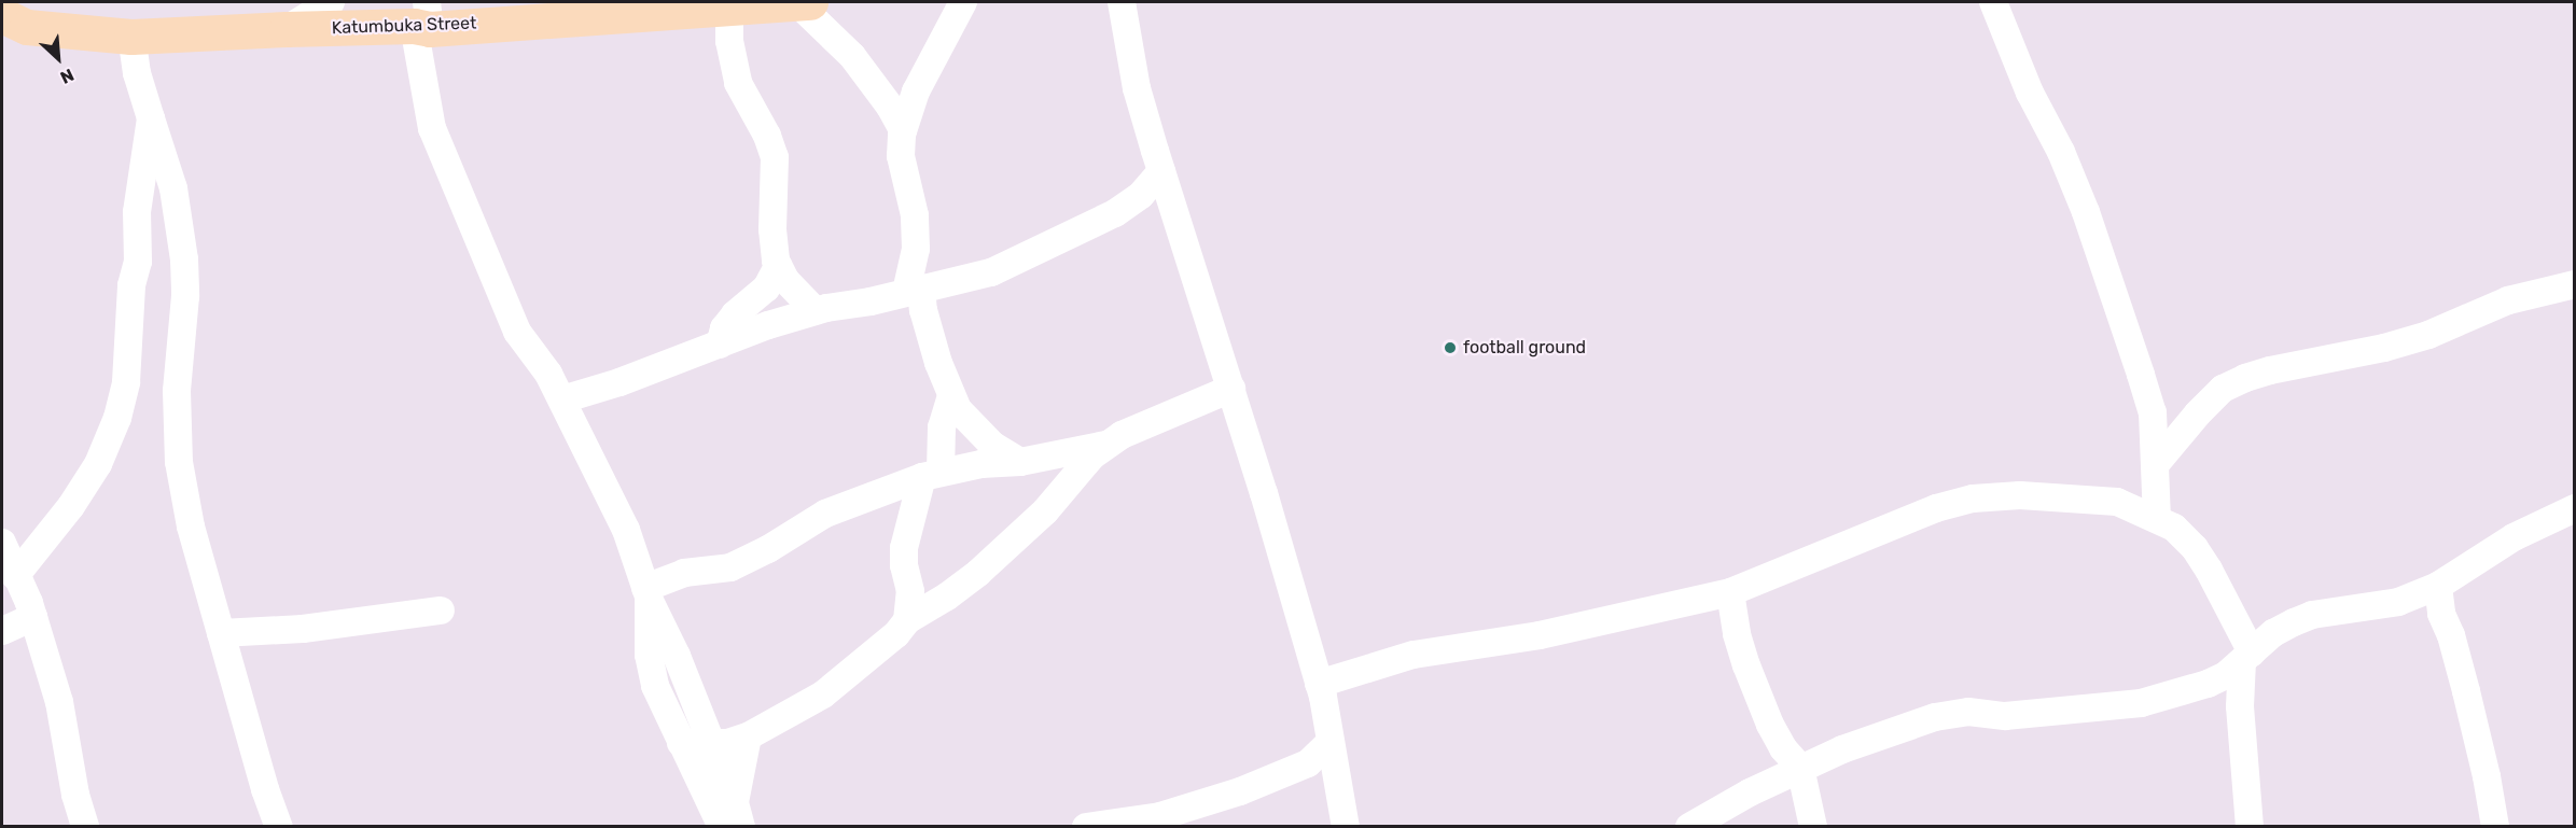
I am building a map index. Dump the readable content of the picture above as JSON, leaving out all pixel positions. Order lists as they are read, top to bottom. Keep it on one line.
{"streets":{"main road":["Katumbuka Street"]},"places":["football ground"],"north":"bottom right"}
